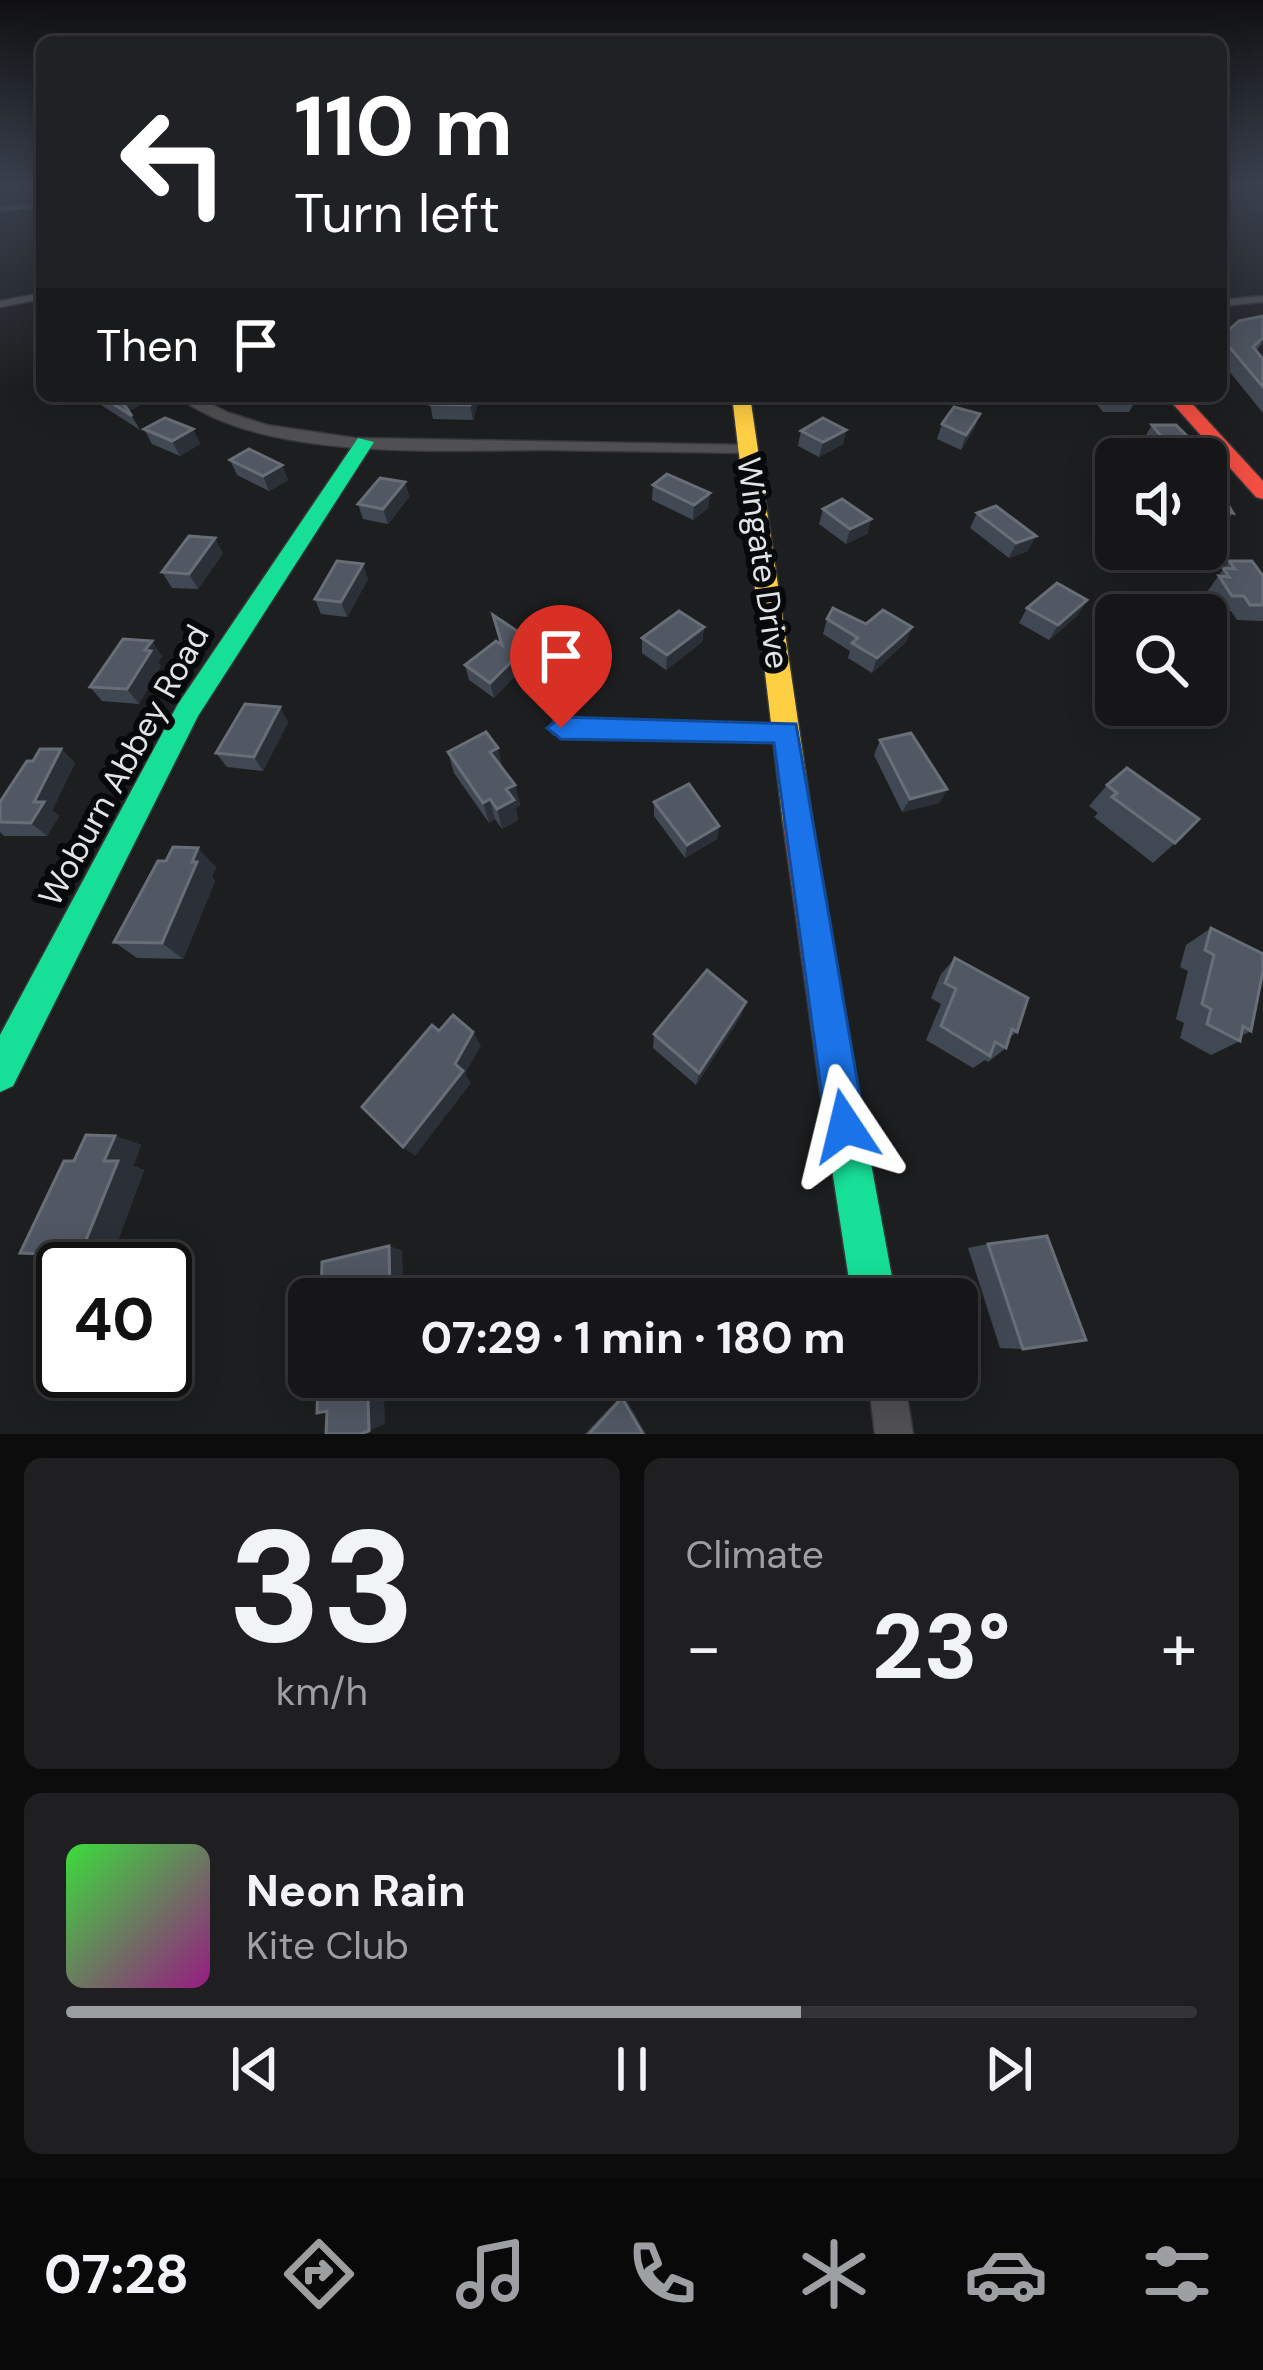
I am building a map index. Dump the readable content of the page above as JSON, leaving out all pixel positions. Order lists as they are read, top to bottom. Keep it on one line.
{"streets":{"street":["Wingate Drive","Woburn Abbey Road"]},"page":{"turn":["110 m","Turn left"],"then":"Then","limit":"40","trip":"07:29 · 1 min · 180 m","tile":[["33","km/h"],"Climate"],"heat":["−","23°","+"],"song":["Neon Rain","Kite Club"],"tabs":"07:28"}}
